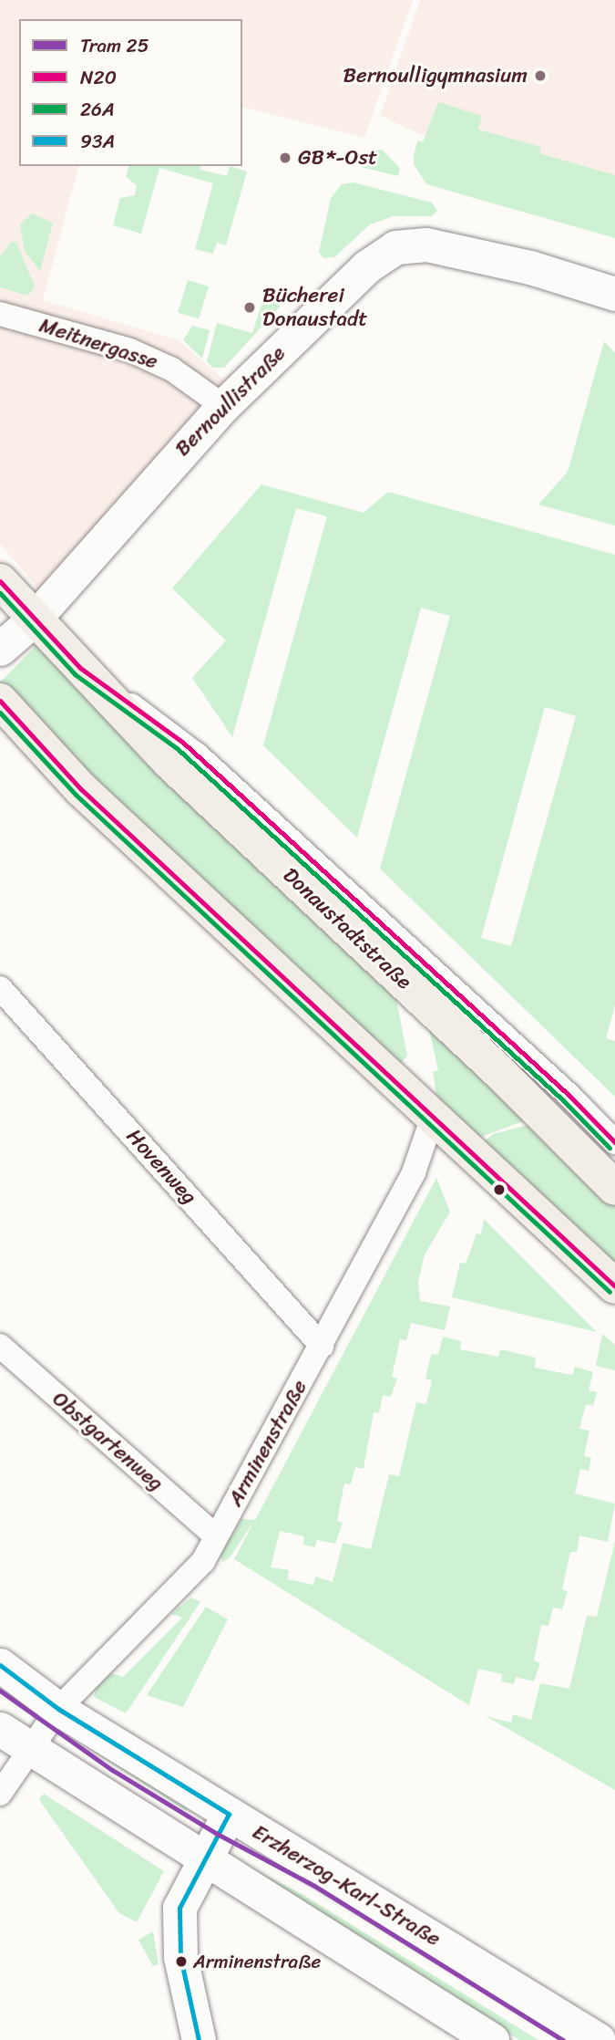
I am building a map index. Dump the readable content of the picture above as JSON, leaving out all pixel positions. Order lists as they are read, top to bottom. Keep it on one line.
{"streets":{"main road":["Bernoullistraße","Donaustadtstraße","Erzherzog-Karl-Straße"],"street":["Meitnergasse","Hovenweg","Obstgartenweg","Arminenstraße"]},"crossings":[["Meitnergasse","Bernoullistraße"],["Bernoullistraße","Donaustadtstraße"],["Hovenweg","Arminenstraße"],["Obstgartenweg","Arminenstraße"],["Arminenstraße","Erzherzog-Karl-Straße"]],"places":["Bernoulligymnasium","GB*-Ost","Bücherei Donaustadt","Arminenstraße"],"lines":["transit line N20","transit line 26A","transit line 93A","tram line 25"],"legend":["Tram 25","N20","26A","93A"]}
